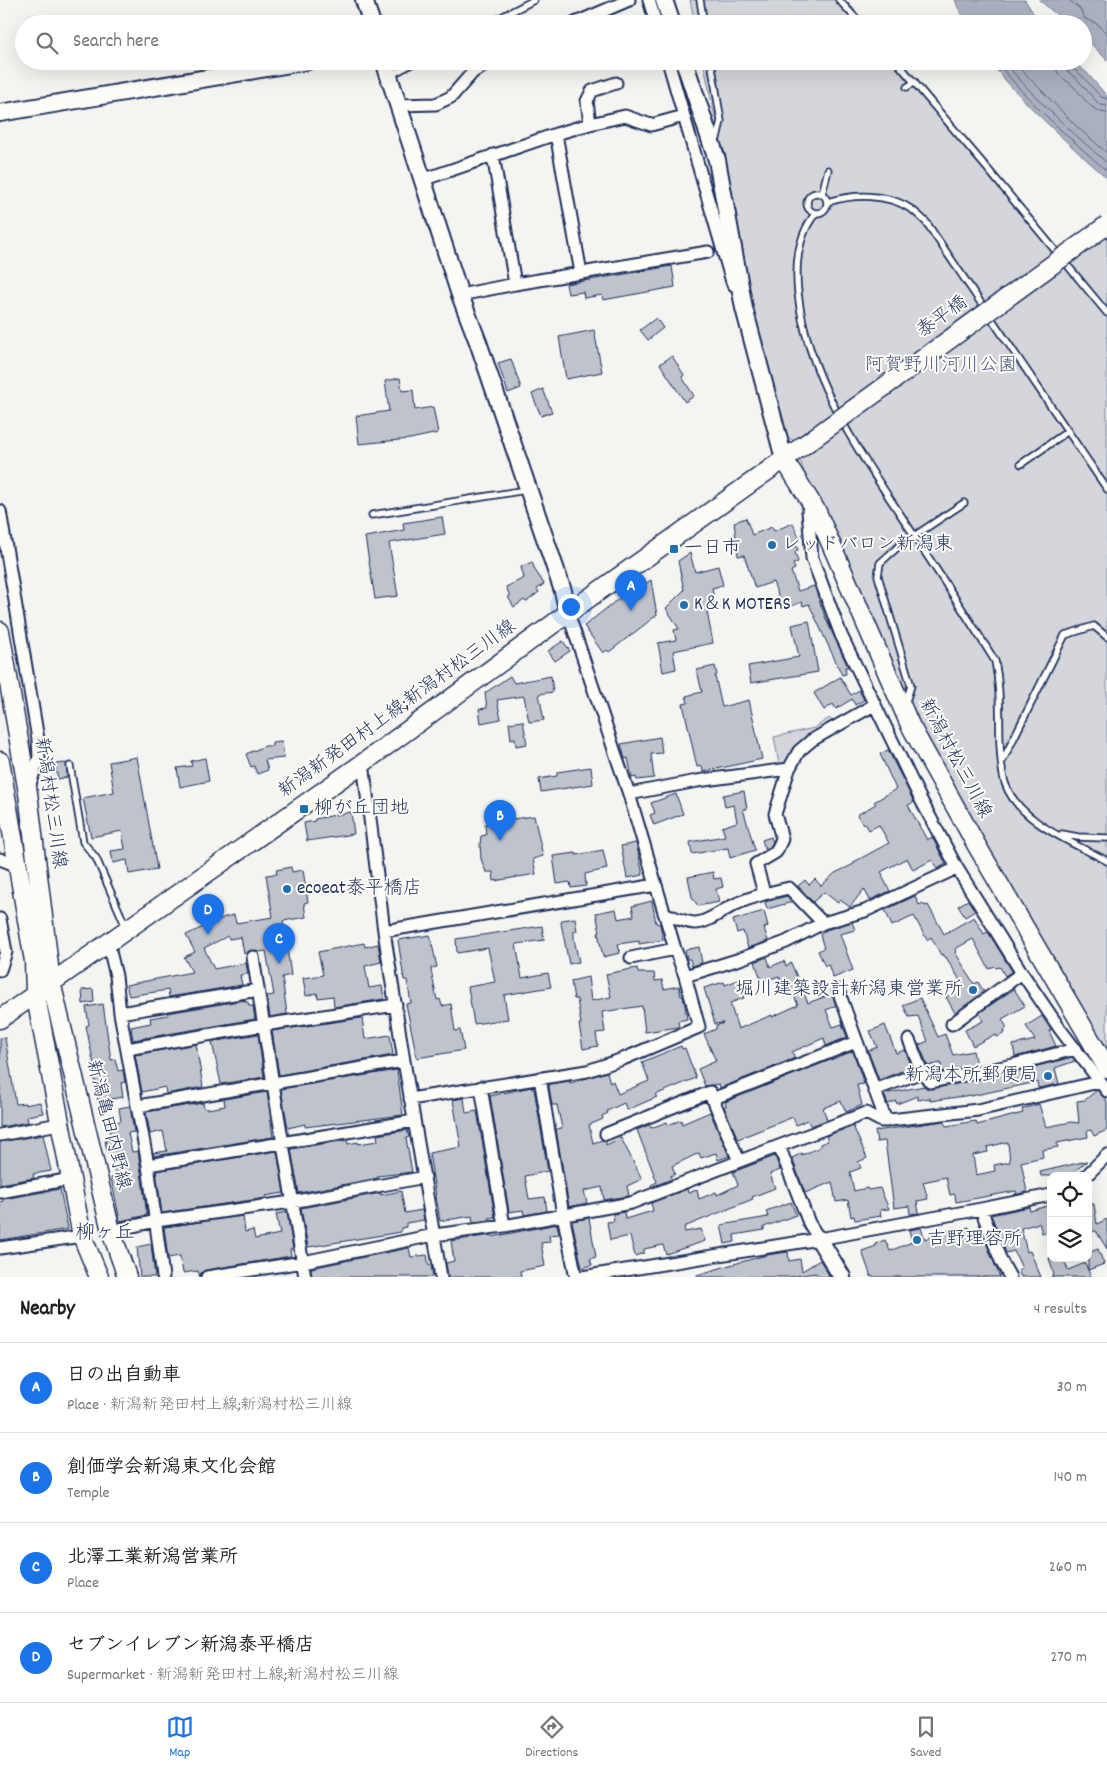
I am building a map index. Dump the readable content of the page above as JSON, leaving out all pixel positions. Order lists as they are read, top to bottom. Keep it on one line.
{"streets":{"main road":["泰平橋","新潟新発田村上線;新潟村松三川線","新潟村松三川線","新潟亀田内野線"]},"crossings":[["泰平橋","新潟新発田村上線;新潟村松三川線"],["泰平橋","新潟村松三川線"],["新潟新発田村上線;新潟村松三川線","新潟村松三川線"],["新潟新発田村上線;新潟村松三川線","新潟亀田内野線"],["新潟村松三川線","新潟亀田内野線"]],"districts":["柳ヶ丘"],"parks":["阿賀野川河川公園"],"places":{"other":["レッドバロン新潟東","K＆K MOTERS","ecoeat泰平橋店","堀川建築設計新潟東営業所","新潟本所郵便局","吉野理容所"],"transit":["一日市","柳が丘団地"]},"page":{"search":"Search here","pins":["A","B","D","C"],"heading":["Nearby","4 results"],"list":[{"mark":"A","name":"日の出自動車","note":"Place · 新潟新発田村上線;新潟村松三川線","value":"30 m"},{"mark":"B","name":"創価学会新潟東文化会館","note":"Temple","value":"140 m"},{"mark":"C","name":"北澤工業新潟営業所","note":"Place","value":"260 m"},{"mark":"D","name":"セブンイレブン新潟泰平橋店","note":"Supermarket · 新潟新発田村上線;新潟村松三川線","value":"270 m"}],"nav":["Map","Directions","Saved"]}}
